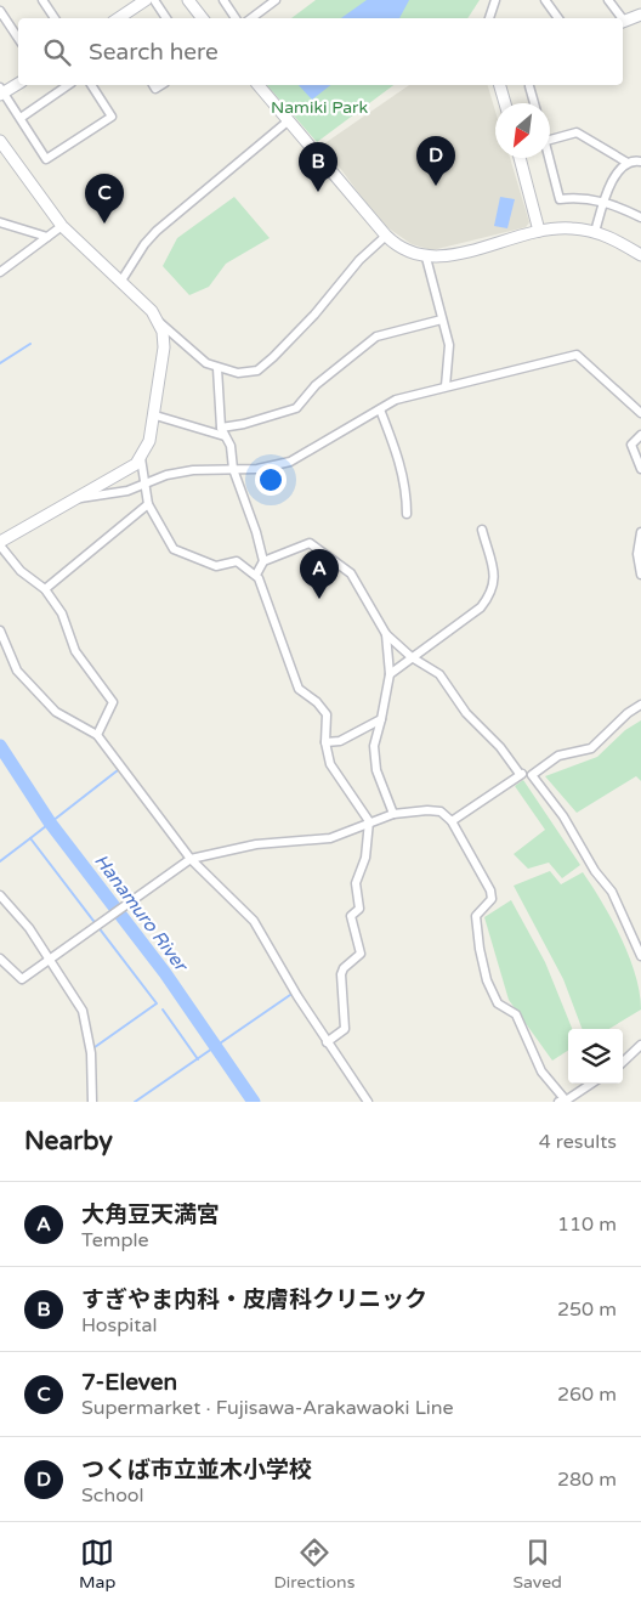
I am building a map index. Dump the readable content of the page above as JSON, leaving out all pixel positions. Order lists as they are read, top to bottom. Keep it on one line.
{"water":["Hanamuro River"],"parks":["Namiki Park"],"north":"bottom left","page":{"search":"Search here","pins":["D","B","C","A"],"heading":["Nearby","4 results"],"list":[{"mark":"A","name":"大角豆天満宮","note":"Temple","value":"110 m"},{"mark":"B","name":"すぎやま内科・皮膚科クリニック","note":"Hospital","value":"250 m"},{"mark":"C","name":"7-Eleven","note":"Supermarket · Fujisawa-Arakawaoki Line","value":"260 m"},{"mark":"D","name":"つくば市立並木小学校","note":"School","value":"280 m"}],"nav":["Map","Directions","Saved"]}}
